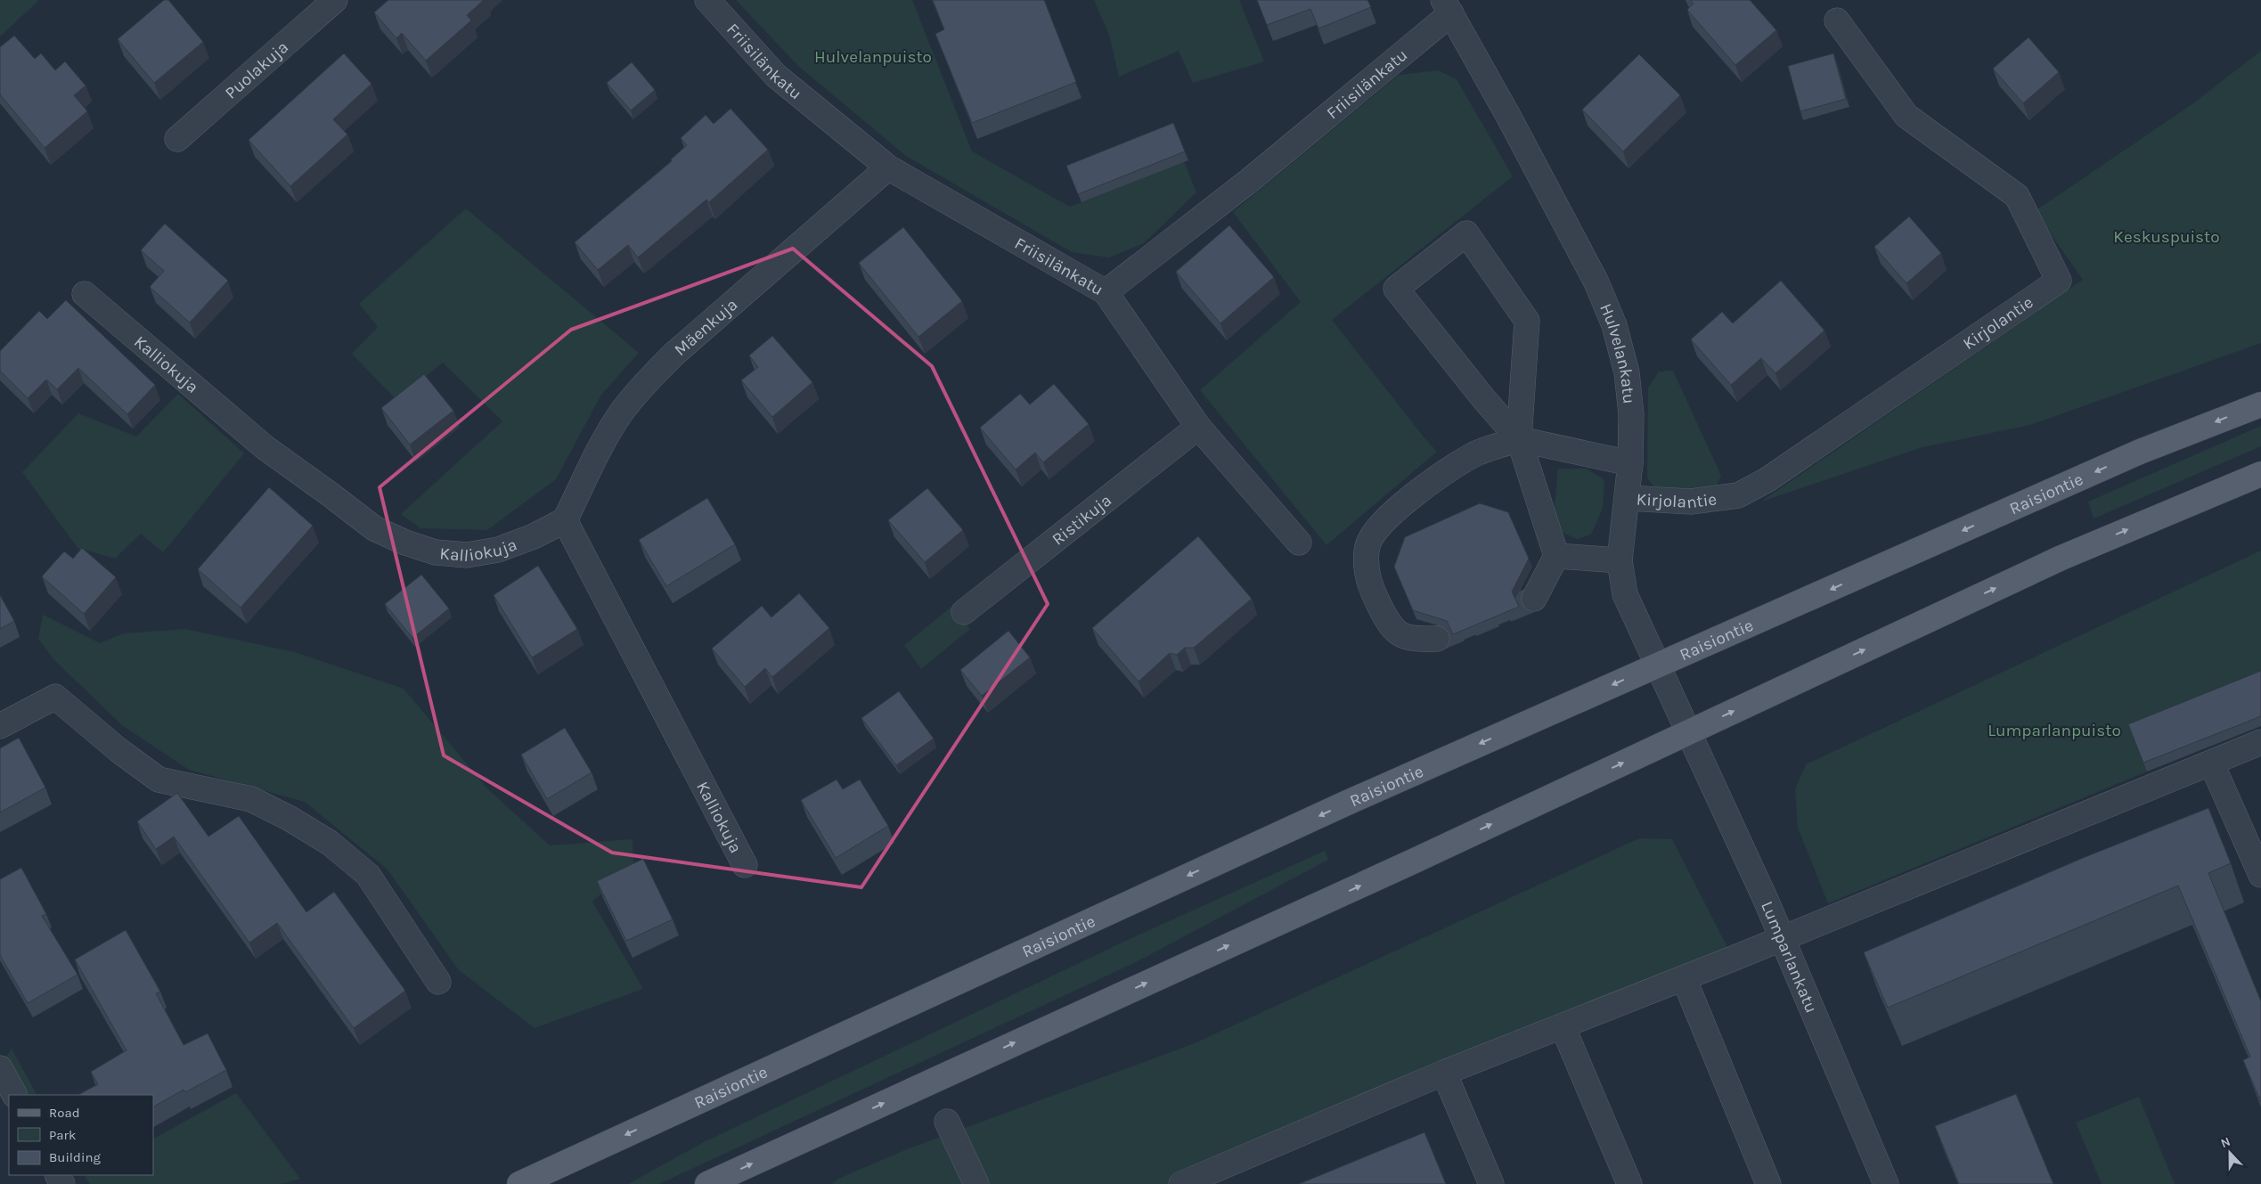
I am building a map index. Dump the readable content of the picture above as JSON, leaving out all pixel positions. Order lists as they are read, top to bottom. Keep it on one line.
{"streets":{"main road":["Raisiontie"],"street":["Friisilänkatu","Puolakuja","Kirjolantie","Mäenkuja","Hulvelankatu","Kalliokuja","Ristikuja","Lumparlankatu"]},"crossings":[["Friisilänkatu","Mäenkuja"],["Friisilänkatu","Hulvelankatu"],["Kirjolantie","Hulvelankatu"],["Mäenkuja","Kalliokuja"],["Hulvelankatu","Raisiontie"],["Hulvelankatu","Lumparlankatu"]],"parks":["Hulvelanpuisto","Keskuspuisto","Lumparlanpuisto"],"legend":["Road","Park","Building"],"north":"top"}
